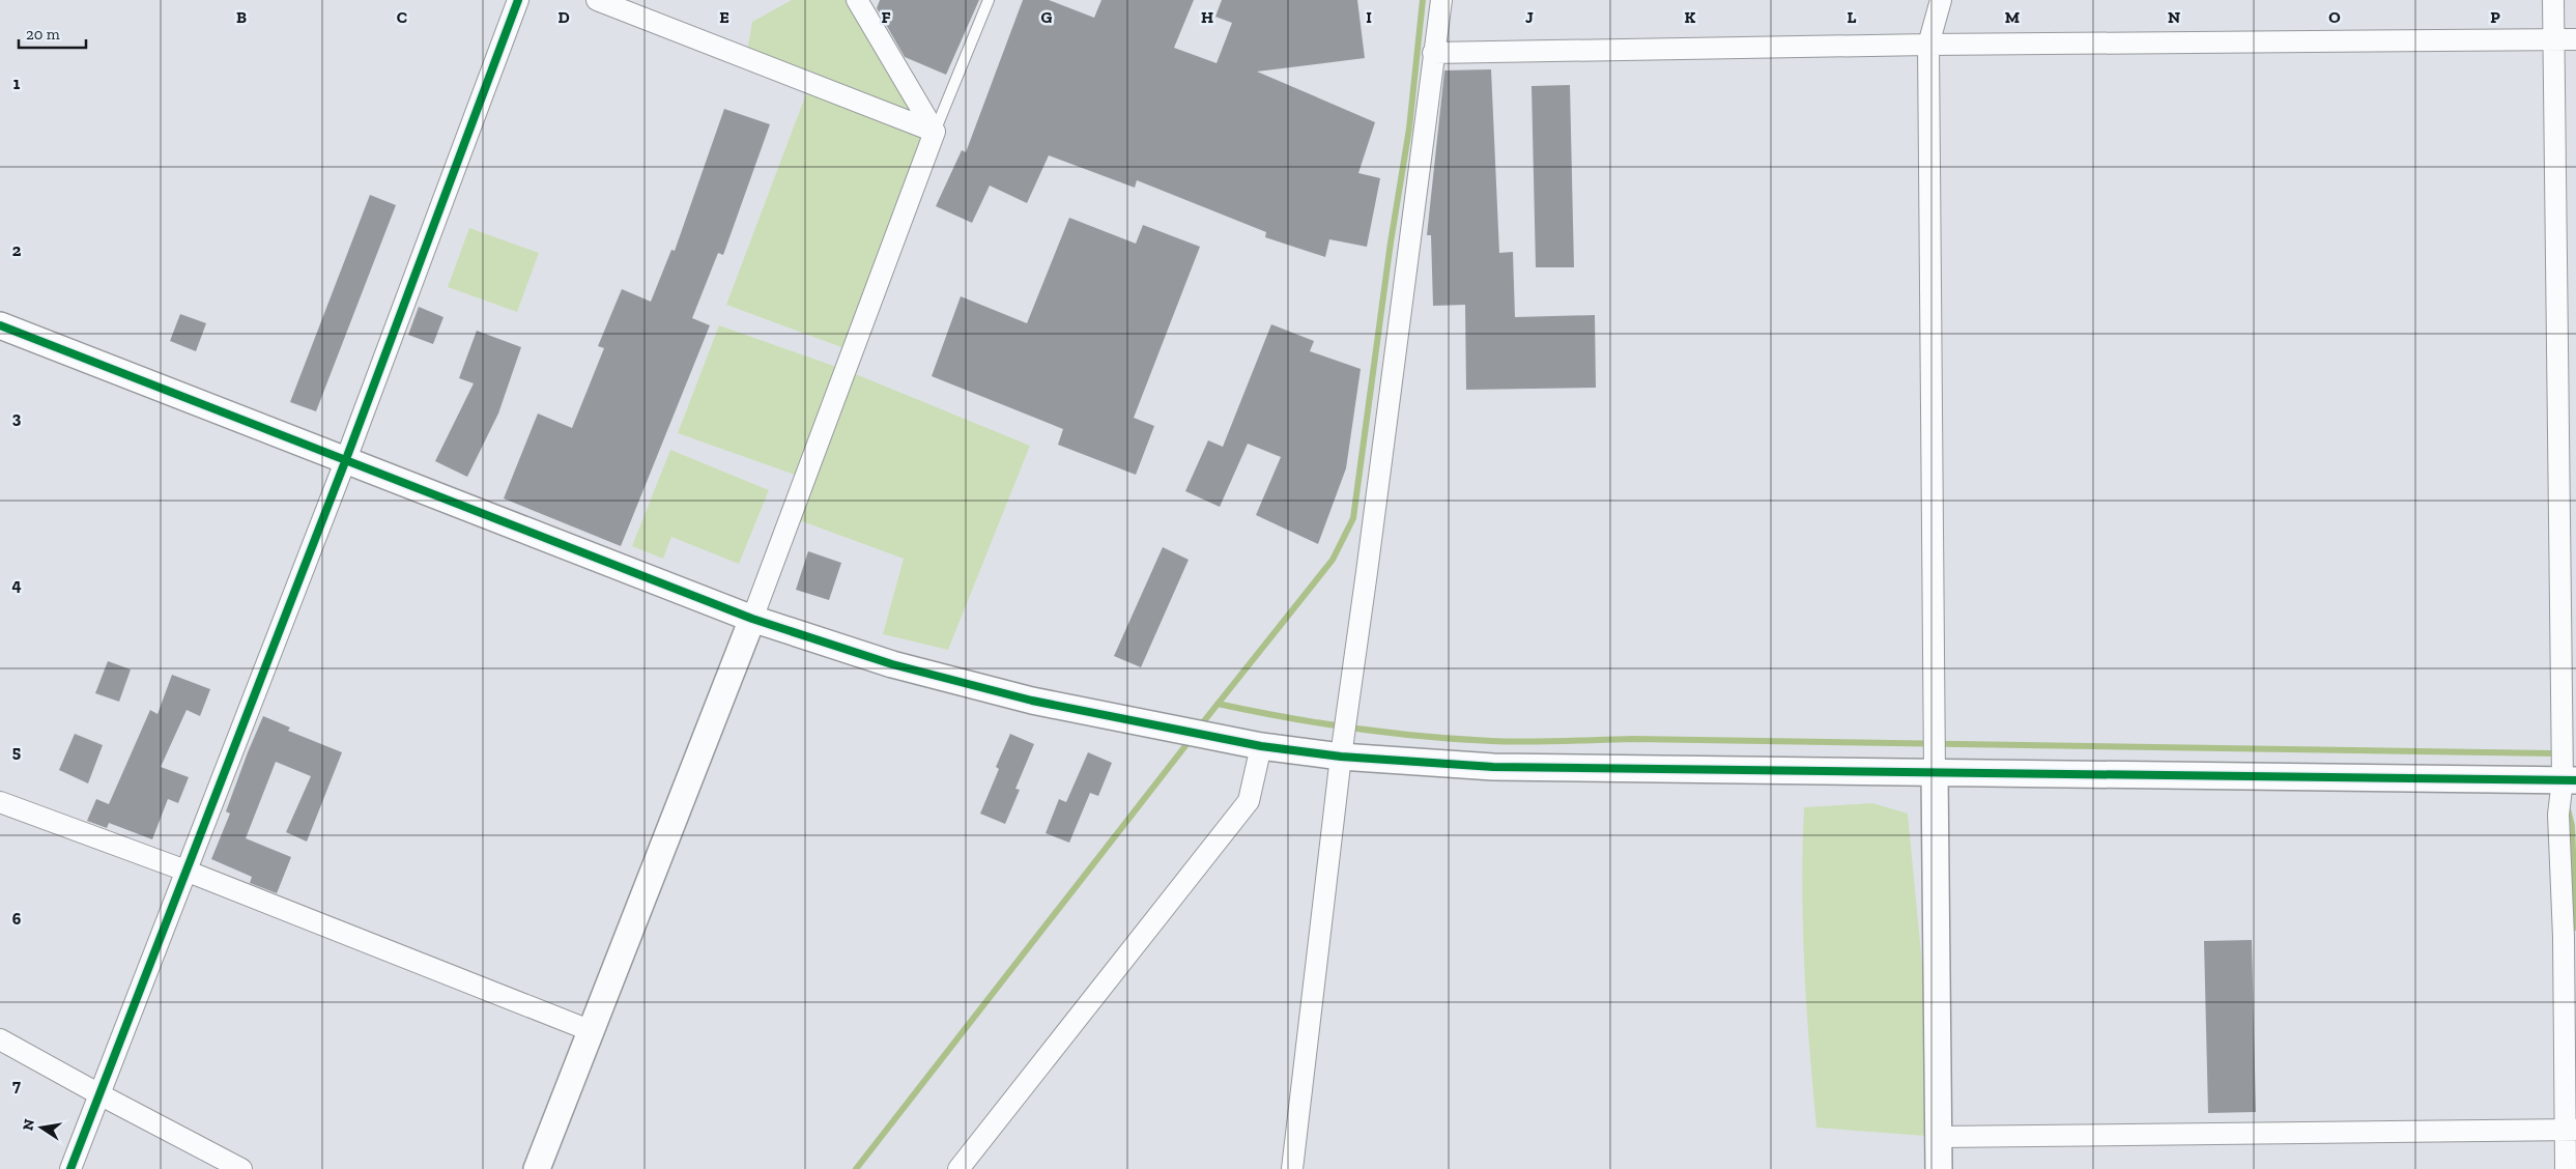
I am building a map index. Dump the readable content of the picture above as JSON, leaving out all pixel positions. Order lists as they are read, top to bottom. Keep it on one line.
{"scale_bar":"20 m","north":"left","grid":{"columns":["B","C","D","E","F","G","H","I","J","K","L","M","N","O","P"],"rows":["1","2","3","4","5","6","7"]}}
